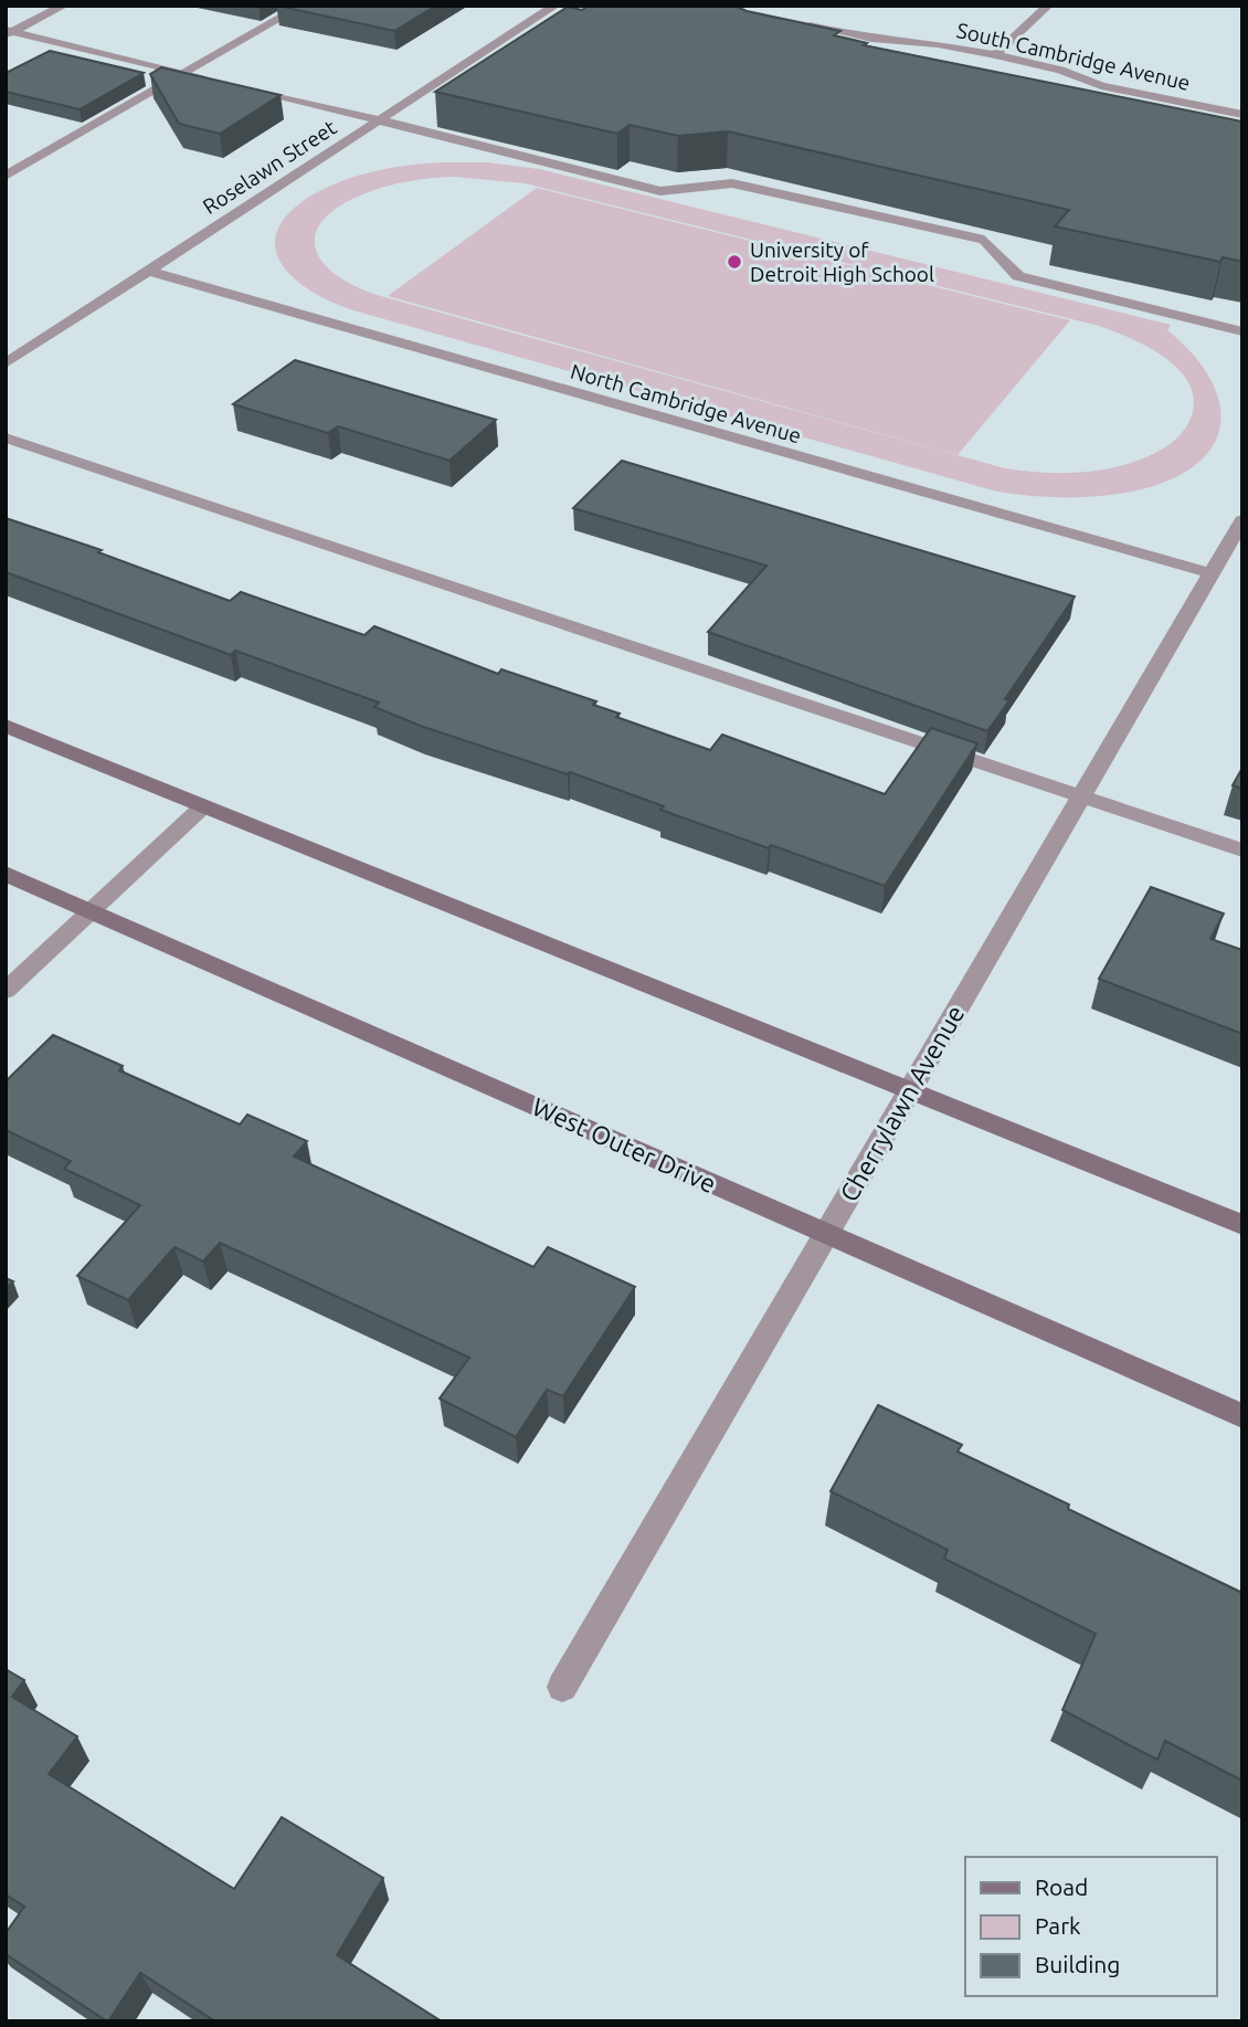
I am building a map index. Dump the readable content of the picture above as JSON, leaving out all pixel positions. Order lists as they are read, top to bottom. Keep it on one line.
{"streets":{"main road":["West Outer Drive"],"street":["South Cambridge Avenue","Roselawn Street","North Cambridge Avenue","Cherrylawn Avenue"]},"crossings":[["Roselawn Street","North Cambridge Avenue"],["North Cambridge Avenue","Cherrylawn Avenue"],["Cherrylawn Avenue","West Outer Drive"]],"places":["University of Detroit High School"],"legend":["Road","Park","Building"]}
